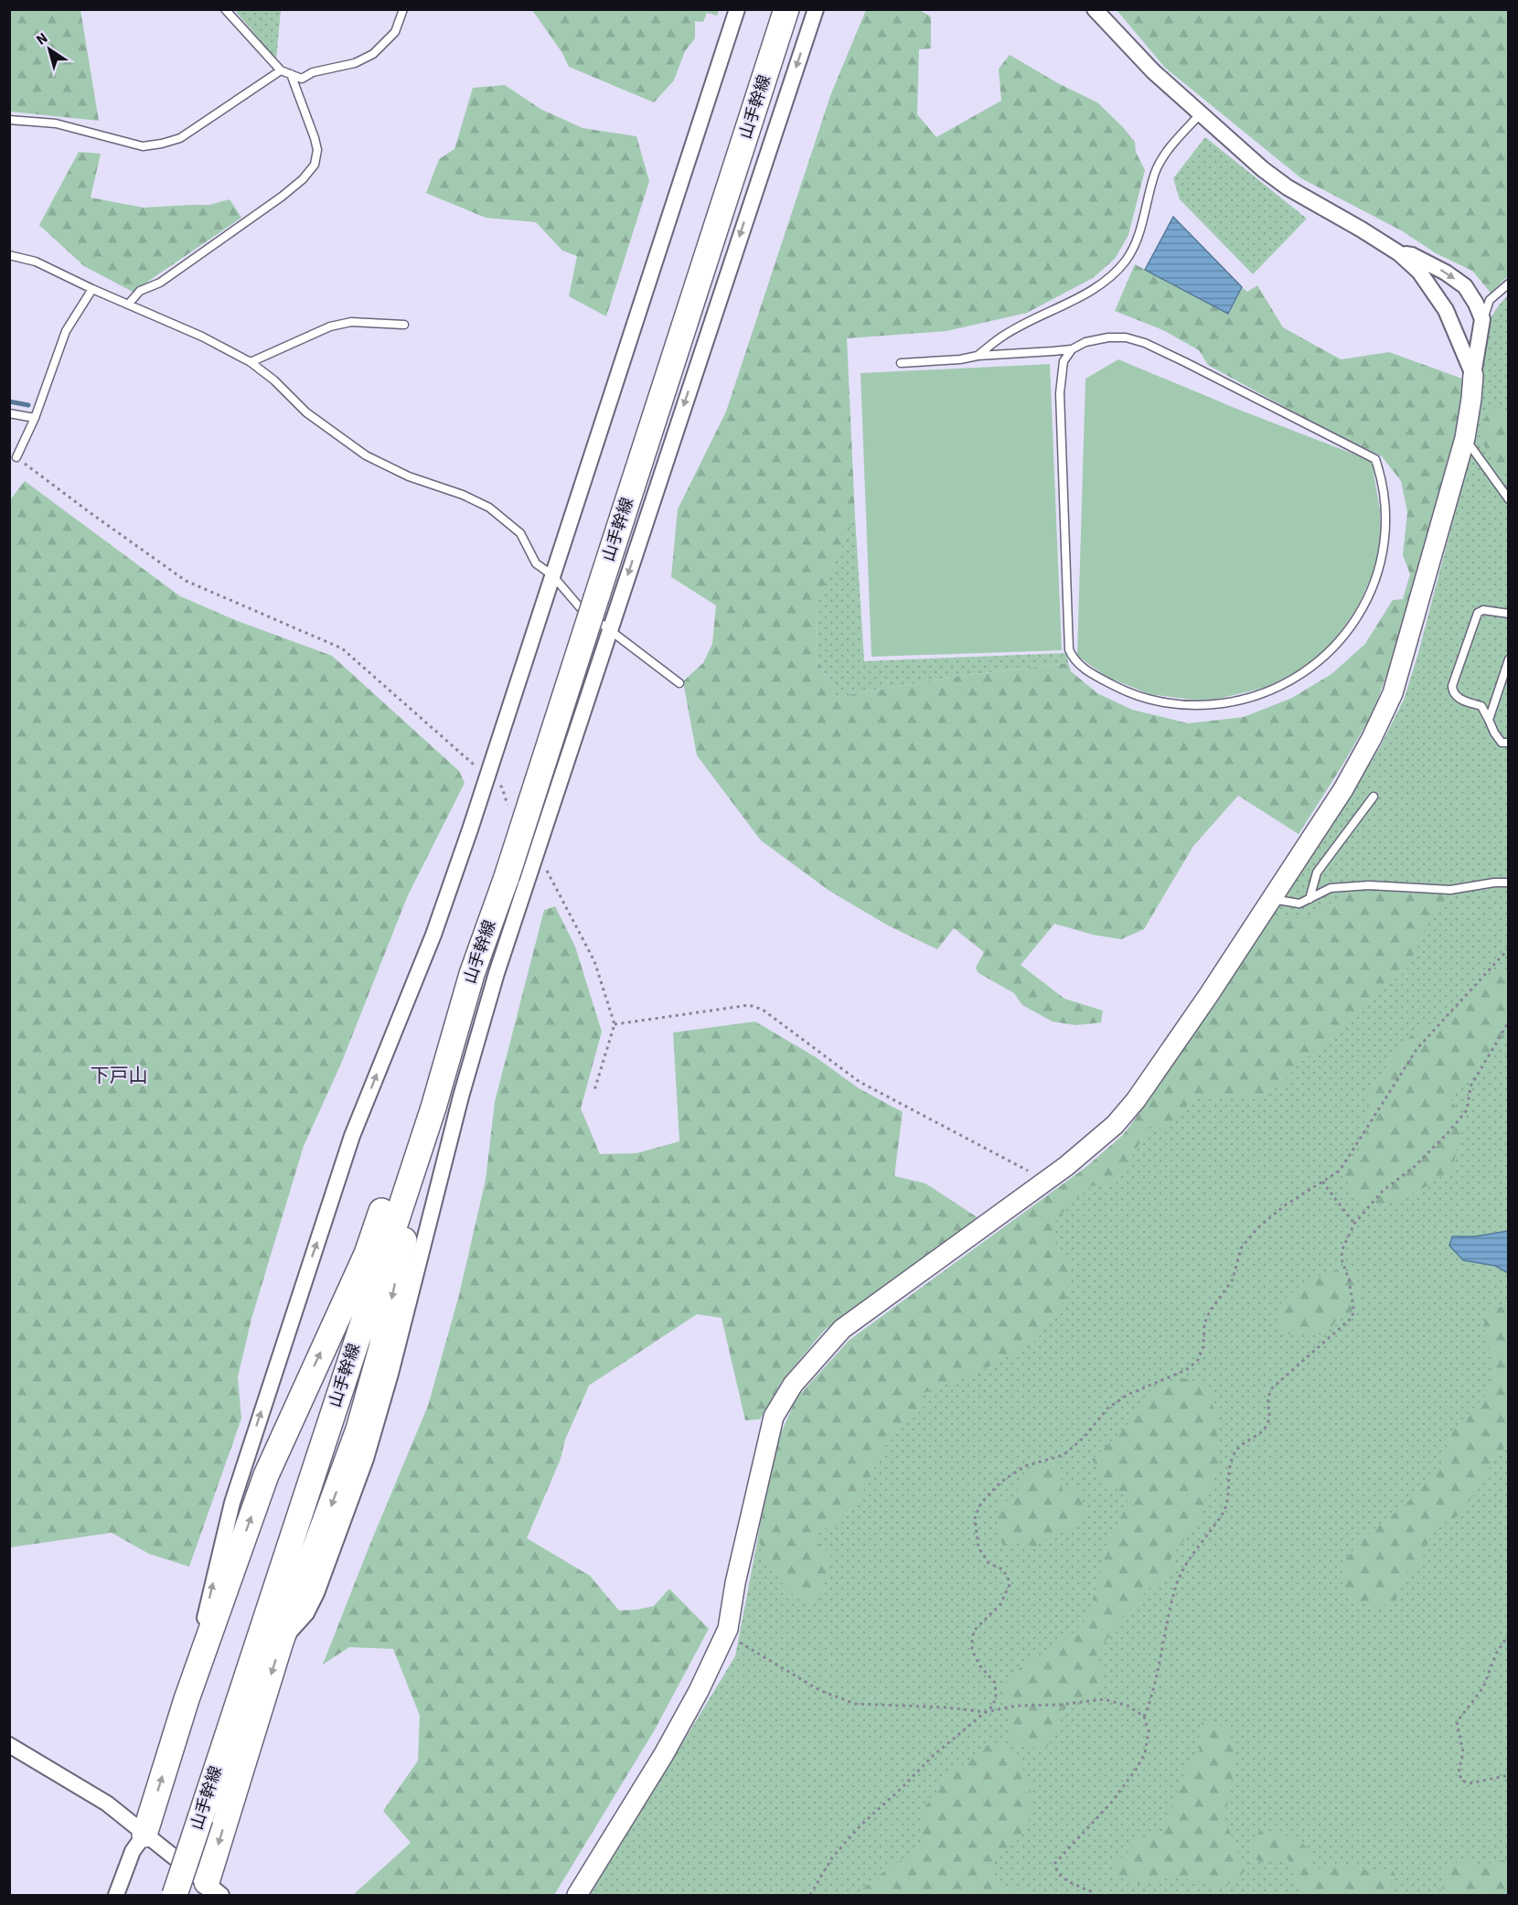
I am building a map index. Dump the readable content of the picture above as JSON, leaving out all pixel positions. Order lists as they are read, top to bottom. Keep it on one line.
{"streets":{"main road":["山手幹線"]},"districts":["下戸山"],"north":"top left"}
